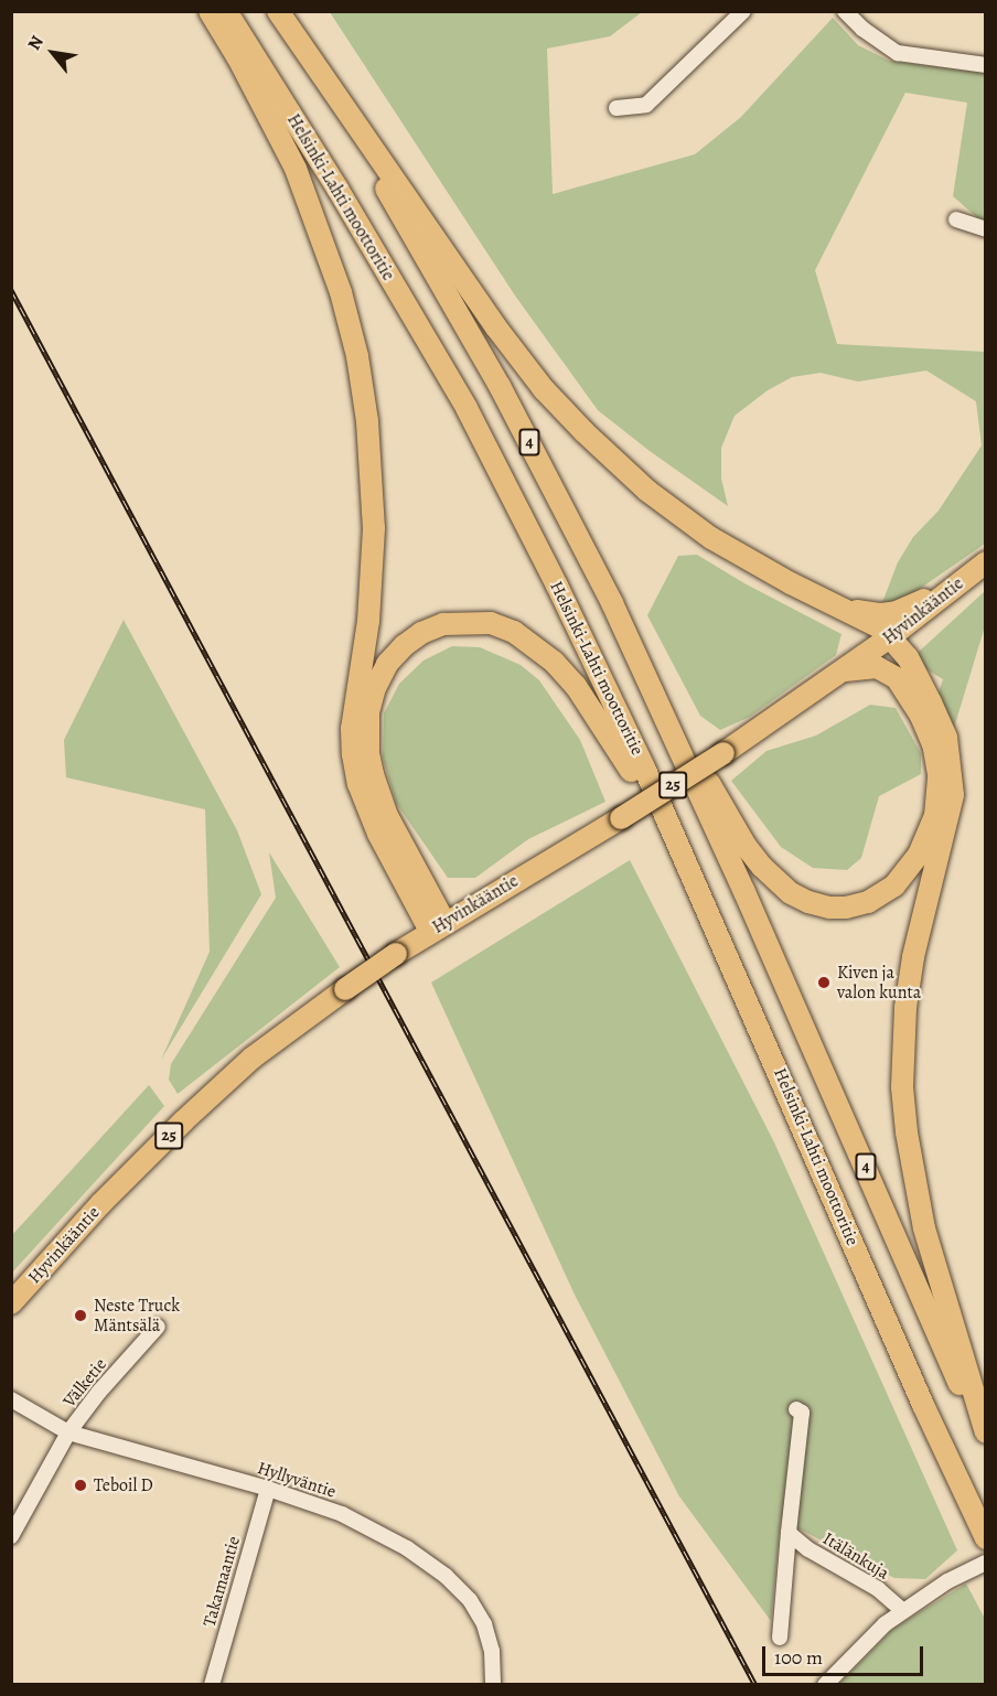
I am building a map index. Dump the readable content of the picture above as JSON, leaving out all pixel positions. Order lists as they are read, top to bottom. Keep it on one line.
{"streets":{"highway":["Helsinki-Lahti moottoritie","4","Hyvinkääntie","25"],"street":["Välketie","Hyllyväntie","Itälänkuja","Takamaantie"]},"crossings":[["Välketie","Hyllyväntie"],["Hyllyväntie","Takamaantie"]],"places":["Kiven ja valon kunta","Neste Truck Mäntsälä","Teboil D"],"scale_bar":"100 m","north":"top left"}
